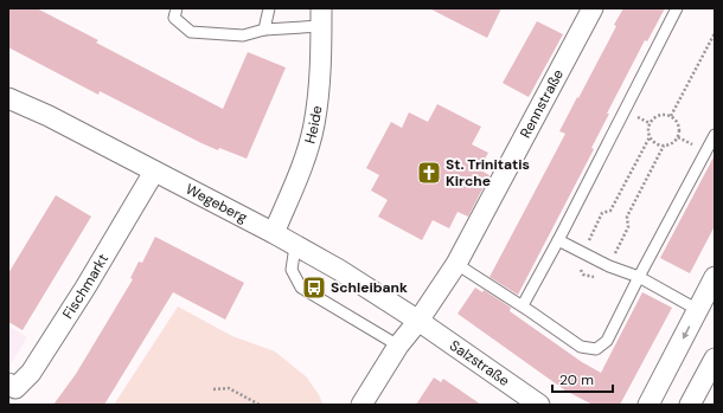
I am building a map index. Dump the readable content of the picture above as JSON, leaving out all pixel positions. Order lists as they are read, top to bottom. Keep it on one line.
{"streets":{"street":["Rennstraße","Heide","Wegeberg","Fischmarkt","Salzstraße"]},"crossings":[["Rennstraße","Wegeberg"],["Rennstraße","Salzstraße"],["Heide","Wegeberg"],["Wegeberg","Fischmarkt"],["Wegeberg","Salzstraße"]],"places":{"church":["St. Trinitatis Kirche"],"bus stop":["Schleibank"]},"scale_bar":"20 m"}
